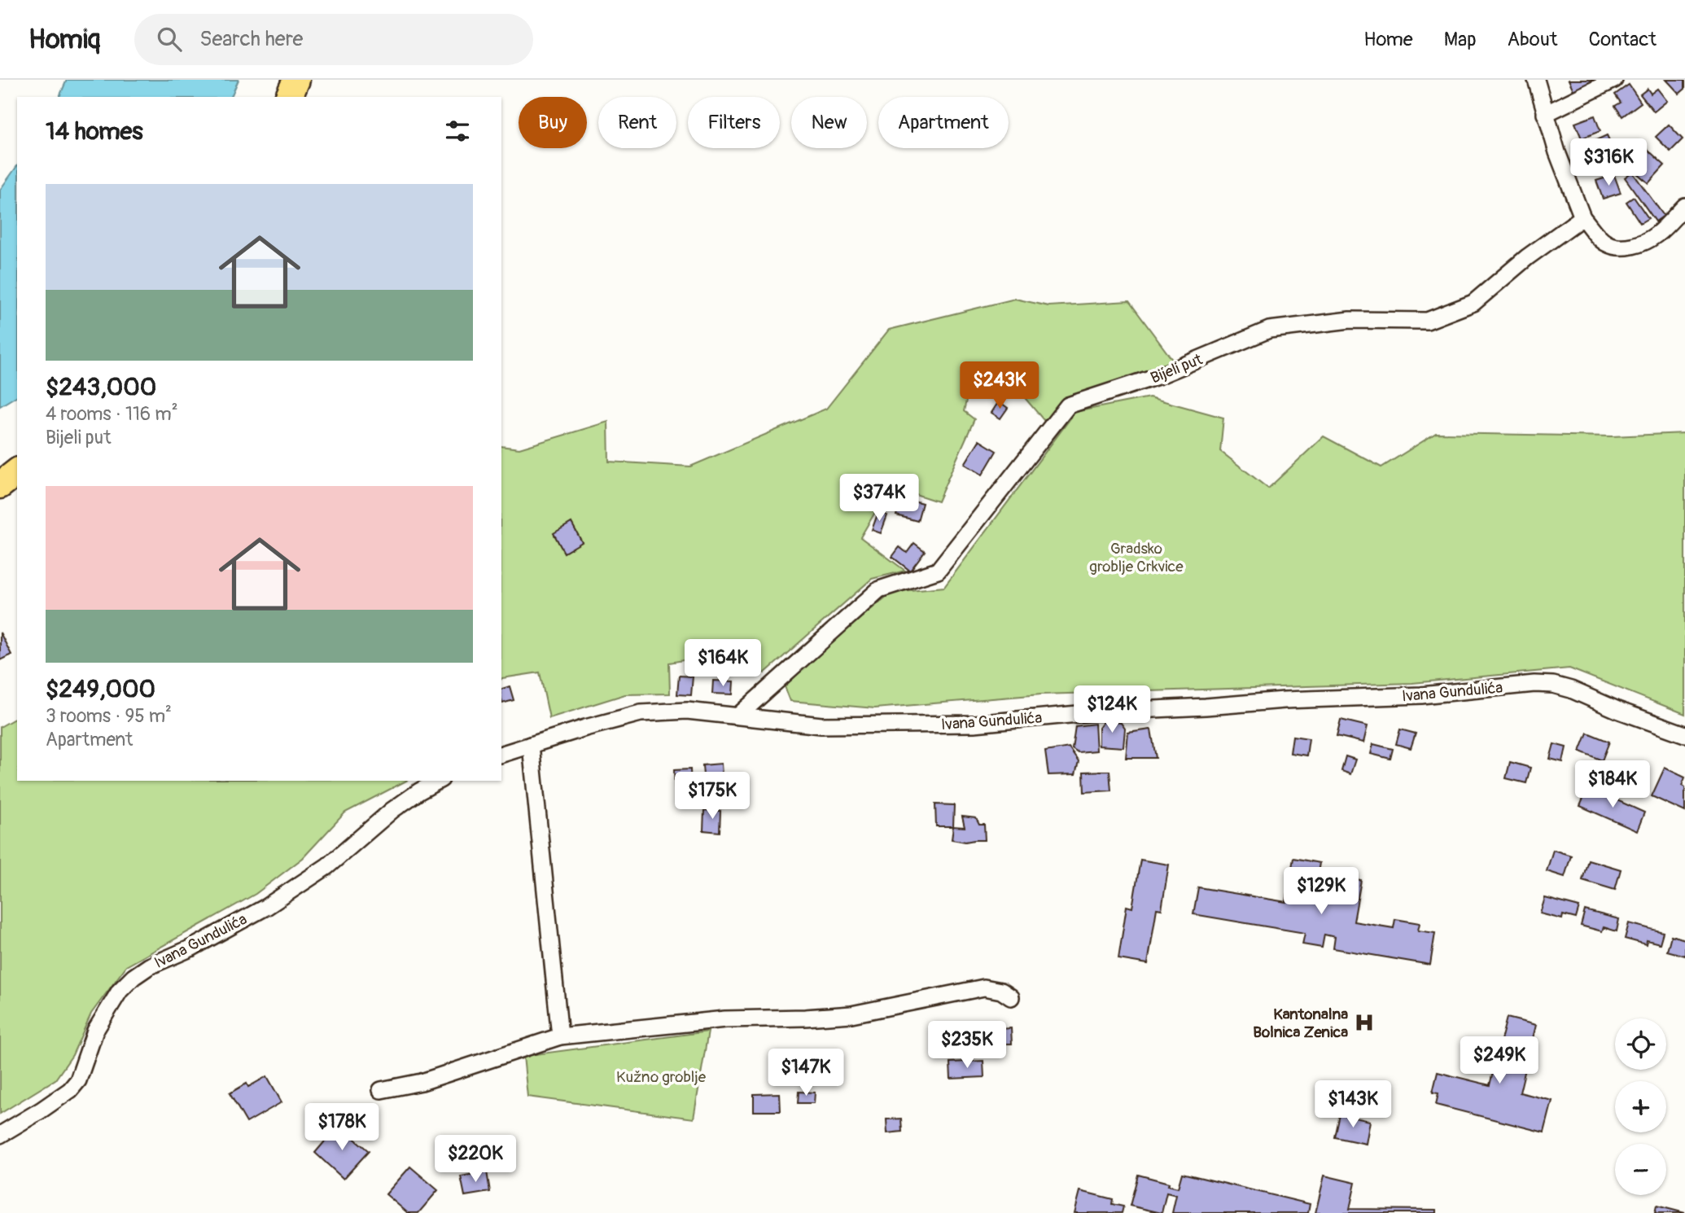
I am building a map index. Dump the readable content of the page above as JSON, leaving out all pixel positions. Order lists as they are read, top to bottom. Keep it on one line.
{"streets":{"street":["Bijeli put","Ivana Gundulića"]},"crossings":[["Bijeli put","Ivana Gundulića"]],"parks":["Gradsko groblje Crkvice","Kužno groblje"],"places":{"hospital":["Kantonalna Bolnica Zenica"]},"page":{"header":"Homiq","search":"Search here","nav":["Home","Map","About","Contact"],"chip":["Buy","Rent","Filters","New","Apartment"],"heading":"14 homes","price":["$316K","$243K","$374K","$164K","$124K","$184K","$175K","$129K","$235K","$249K","$147K","$143K","$178K","$220K"],"list":[{"name":"$243,000","note":"4 rooms · 116 m² · Bijeli put"},{"name":"$249,000","note":"3 rooms · 95 m² · Apartment"}],"map_buttons":["+","−"]}}
